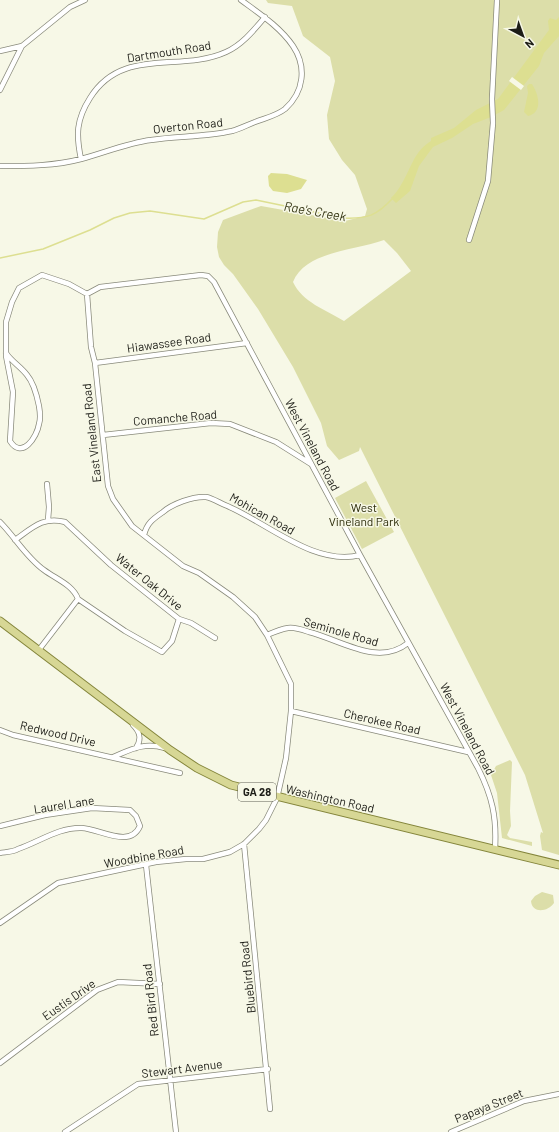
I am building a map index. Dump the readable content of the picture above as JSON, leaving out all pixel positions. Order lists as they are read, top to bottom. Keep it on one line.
{"streets":{"main road":["GA 28","Washington Road"],"street":["Dartmouth Road","Overton Road","Hiawassee Road","Comanche Road","East Vineland Road","West Vineland Road","Mohican Road","Water Oak Drive","Seminole Road","Cherokee Road","Redwood Drive","Laurel Lane","Woodbine Road","Bluebird Road","Eustis Drive","Red Bird Road","Stewart Avenue","Papaya Street"]},"crossings":[["Dartmouth Road","Overton Road"],["Hiawassee Road","East Vineland Road"],["Hiawassee Road","West Vineland Road"],["Comanche Road","East Vineland Road"],["Comanche Road","West Vineland Road"],["East Vineland Road","West Vineland Road"],["East Vineland Road","Mohican Road"],["East Vineland Road","Seminole Road"],["East Vineland Road","Cherokee Road"],["East Vineland Road","Washington Road"],["East Vineland Road","Woodbine Road"],["West Vineland Road","Mohican Road"],["West Vineland Road","Seminole Road"],["West Vineland Road","Cherokee Road"],["West Vineland Road","Washington Road"],["Washington Road","Woodbine Road"],["Woodbine Road","Bluebird Road"],["Woodbine Road","Red Bird Road"],["Bluebird Road","Stewart Avenue"],["Eustis Drive","Red Bird Road"],["Red Bird Road","Stewart Avenue"]],"water":["Rae's Creek"],"parks":["West Vineland Park"],"north":"bottom right"}
